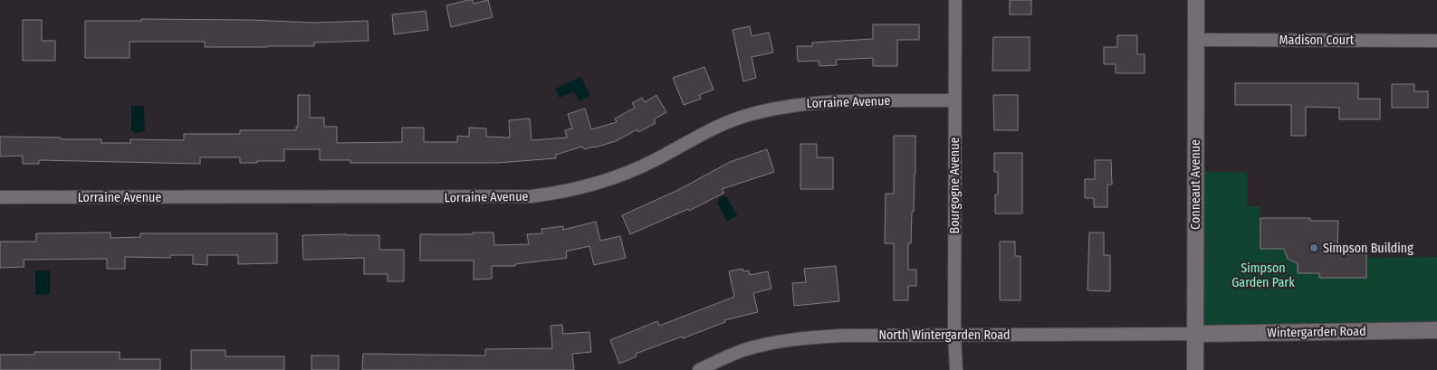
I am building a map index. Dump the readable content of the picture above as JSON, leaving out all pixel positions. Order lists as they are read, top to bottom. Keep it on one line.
{"streets":{"street":["Madison Court","Lorraine Avenue","Conneaut Avenue","Bourgogne Avenue","Wintergarden Road","North Wintergarden Road"]},"crossings":[["Madison Court","Conneaut Avenue"],["Lorraine Avenue","Bourgogne Avenue"],["Conneaut Avenue","Wintergarden Road"],["Conneaut Avenue","North Wintergarden Road"],["Bourgogne Avenue","North Wintergarden Road"],["Wintergarden Road","North Wintergarden Road"]],"parks":["Simpson Garden Park"],"places":["Simpson Building"]}
